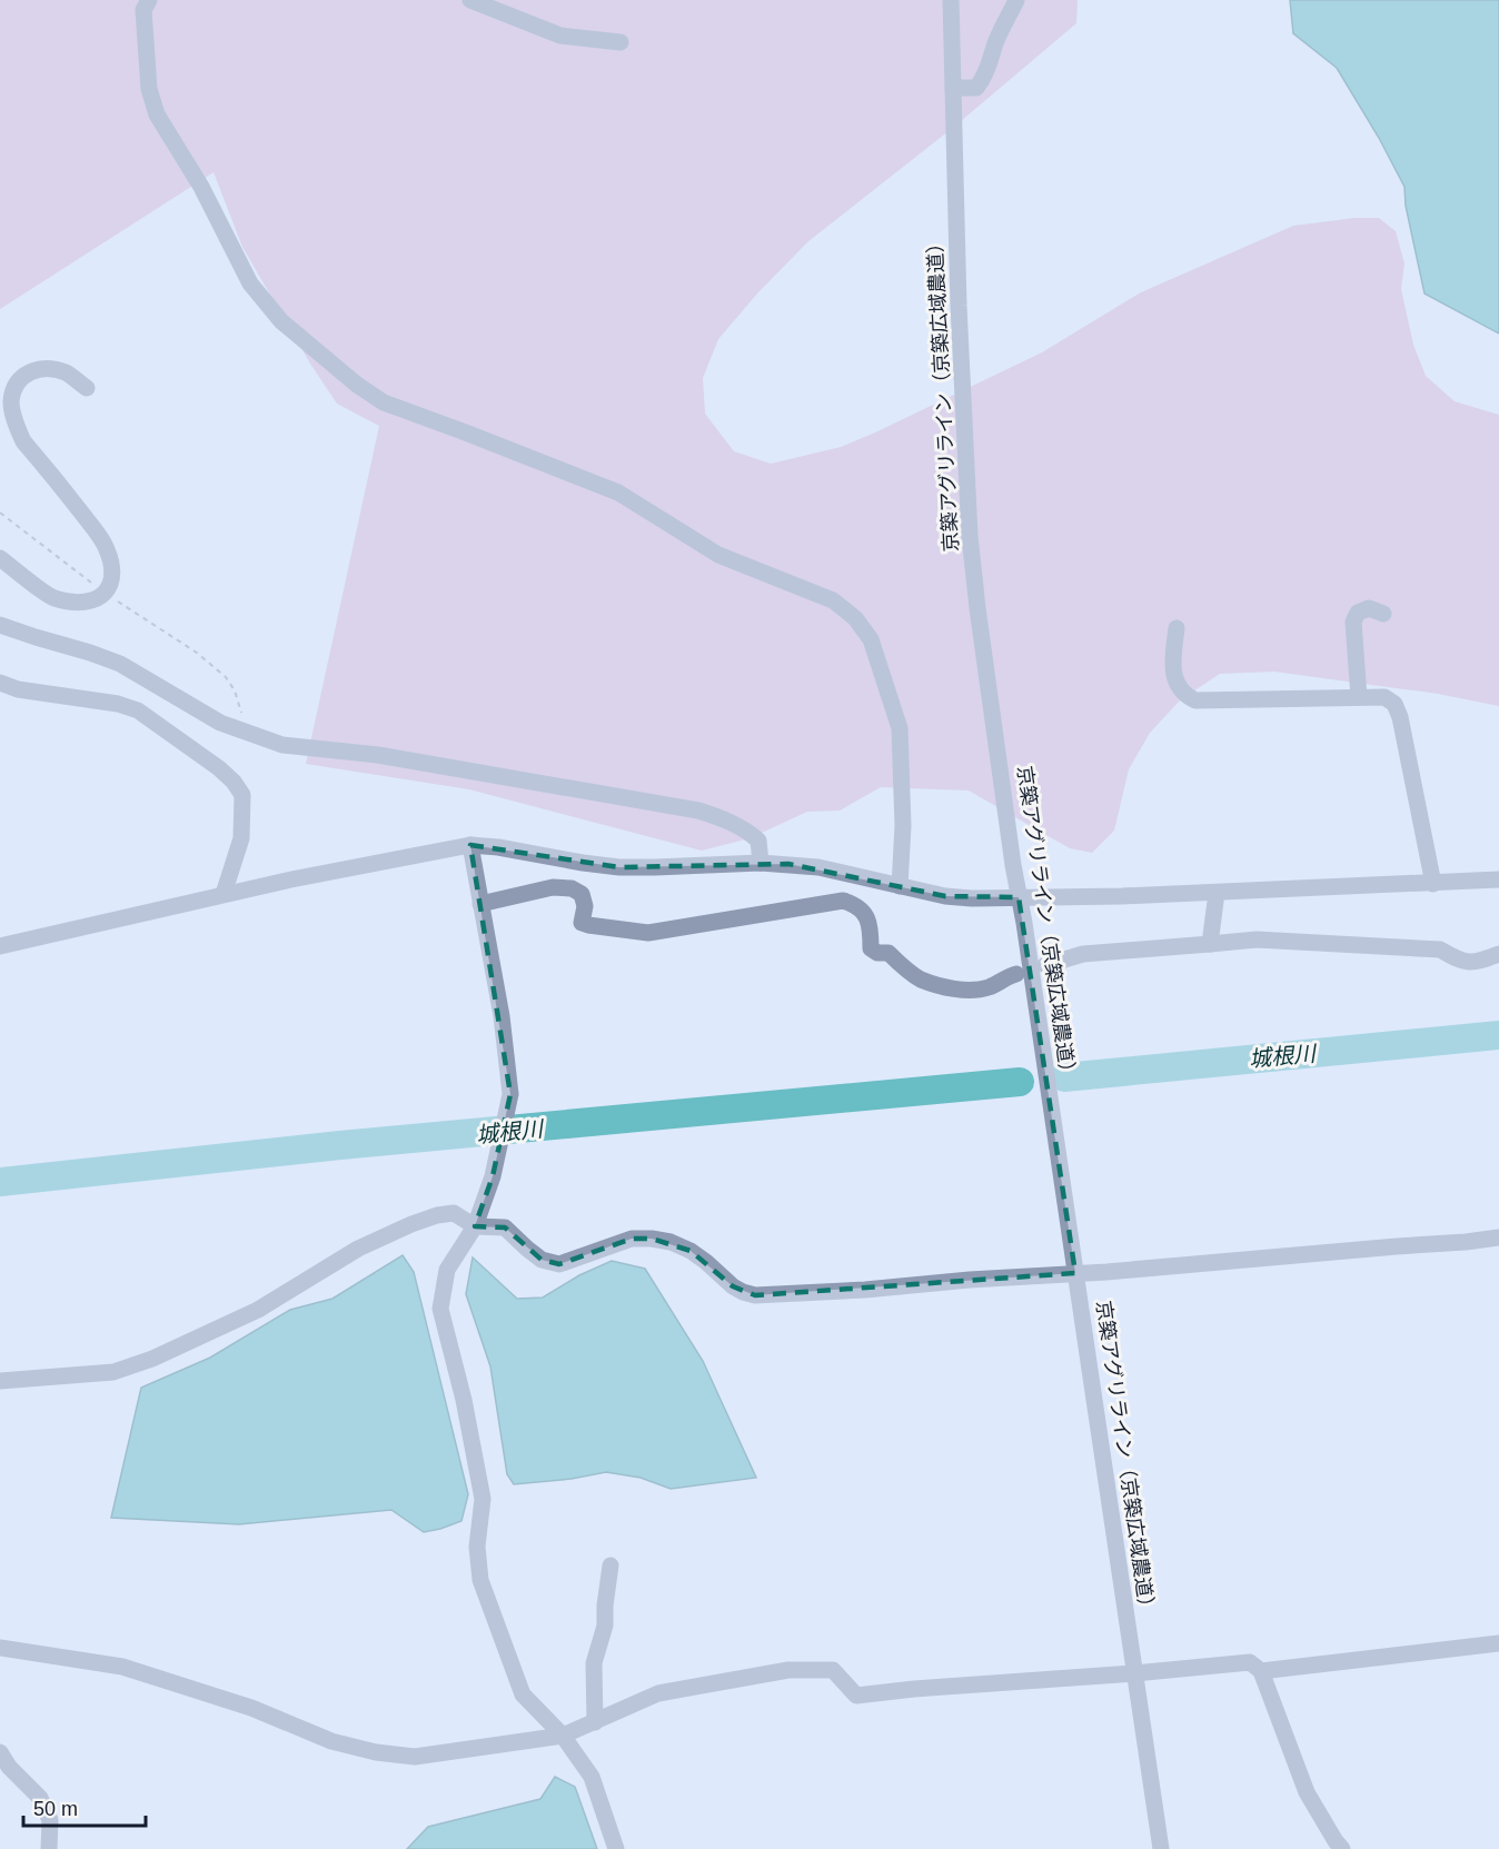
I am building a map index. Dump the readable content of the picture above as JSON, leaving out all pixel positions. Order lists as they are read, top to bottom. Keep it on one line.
{"streets":{"street":["京築アグリライン（京築広域農道）"]},"water":["城根川"],"scale_bar":"50 m"}
